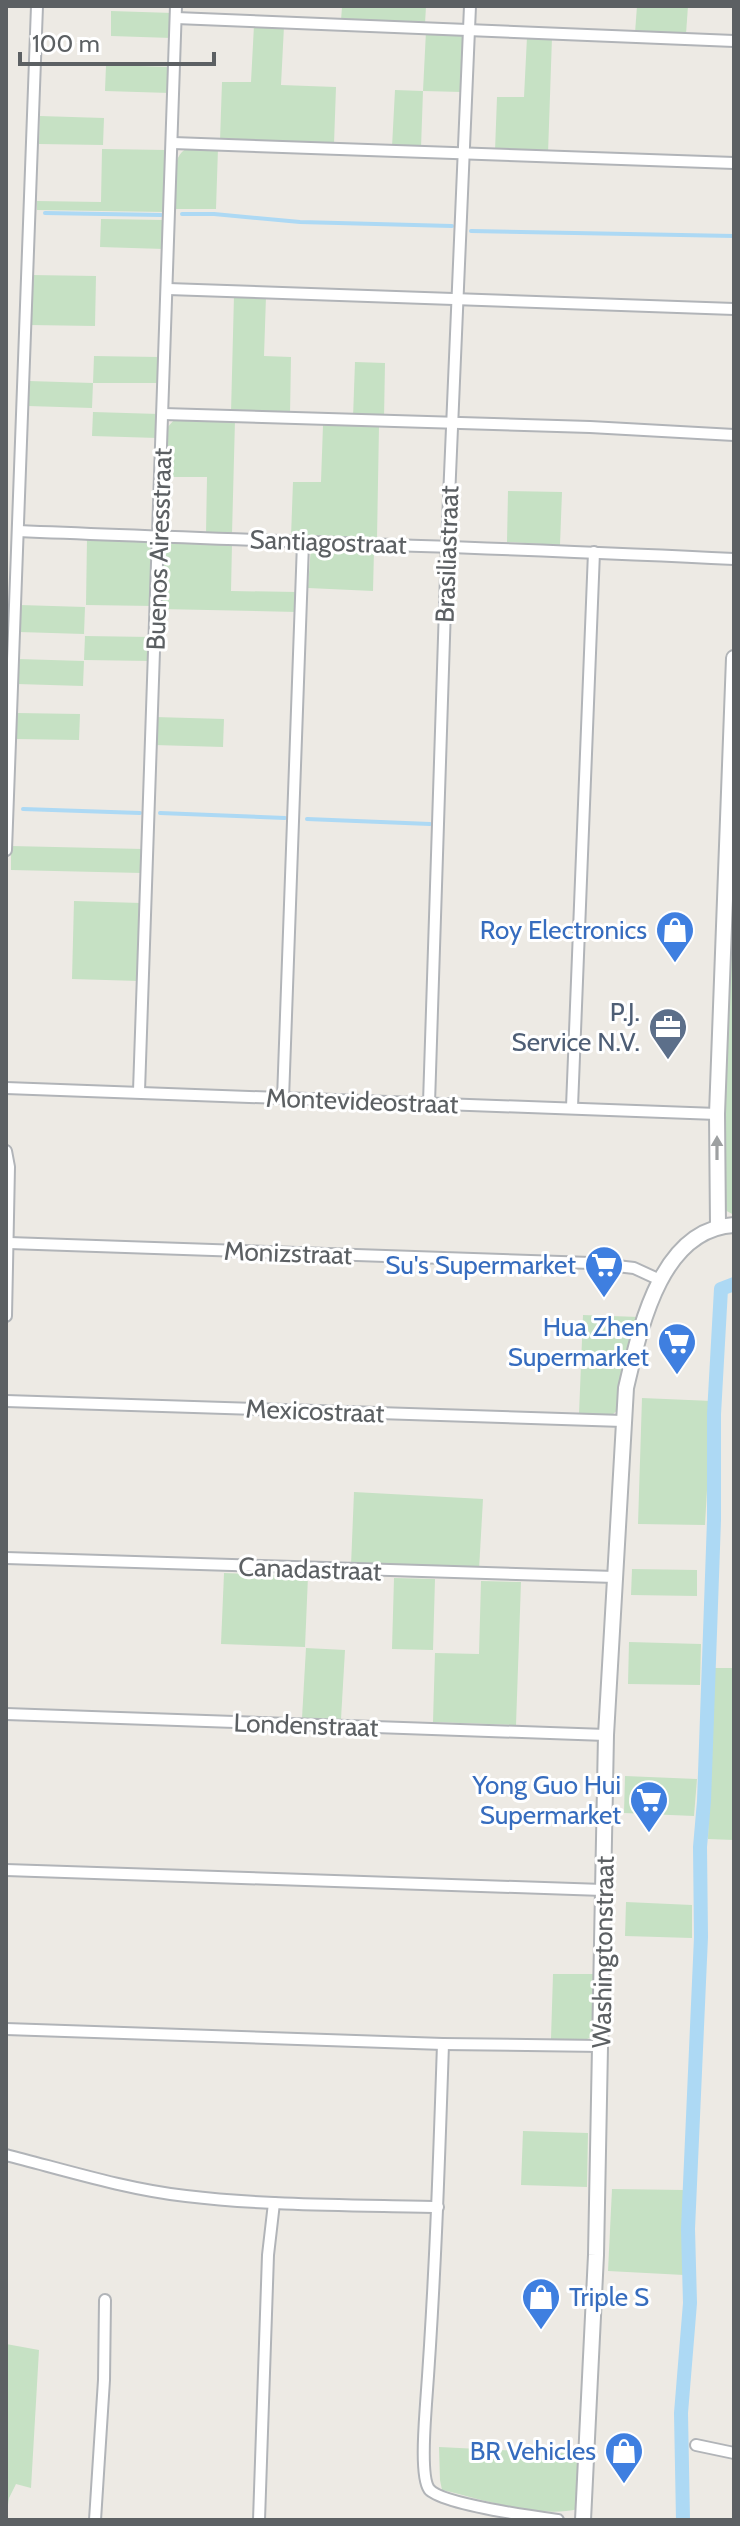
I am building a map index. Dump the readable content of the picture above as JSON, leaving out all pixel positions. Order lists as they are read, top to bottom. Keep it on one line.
{"streets":{"street":["Santiagostraat","Buenos Airesstraat","Brasiliastraat","Montevideostraat","Monizstraat","Mexicostraat","Canadastraat","Londenstraat","Washingtonstraat"]},"crossings":[["Santiagostraat","Buenos Airesstraat"],["Santiagostraat","Brasiliastraat"],["Buenos Airesstraat","Montevideostraat"],["Brasiliastraat","Montevideostraat"],["Monizstraat","Washingtonstraat"],["Mexicostraat","Washingtonstraat"],["Canadastraat","Washingtonstraat"],["Londenstraat","Washingtonstraat"]],"places":{"shop":["Roy Electronics","Triple S","BR Vehicles"],"office":["P.J. Service N.V."],"supermarket":["Su's Supermarket","Hua Zhen Supermarket","Yong Guo Hui Supermarket"]},"scale_bar":"100 m"}
